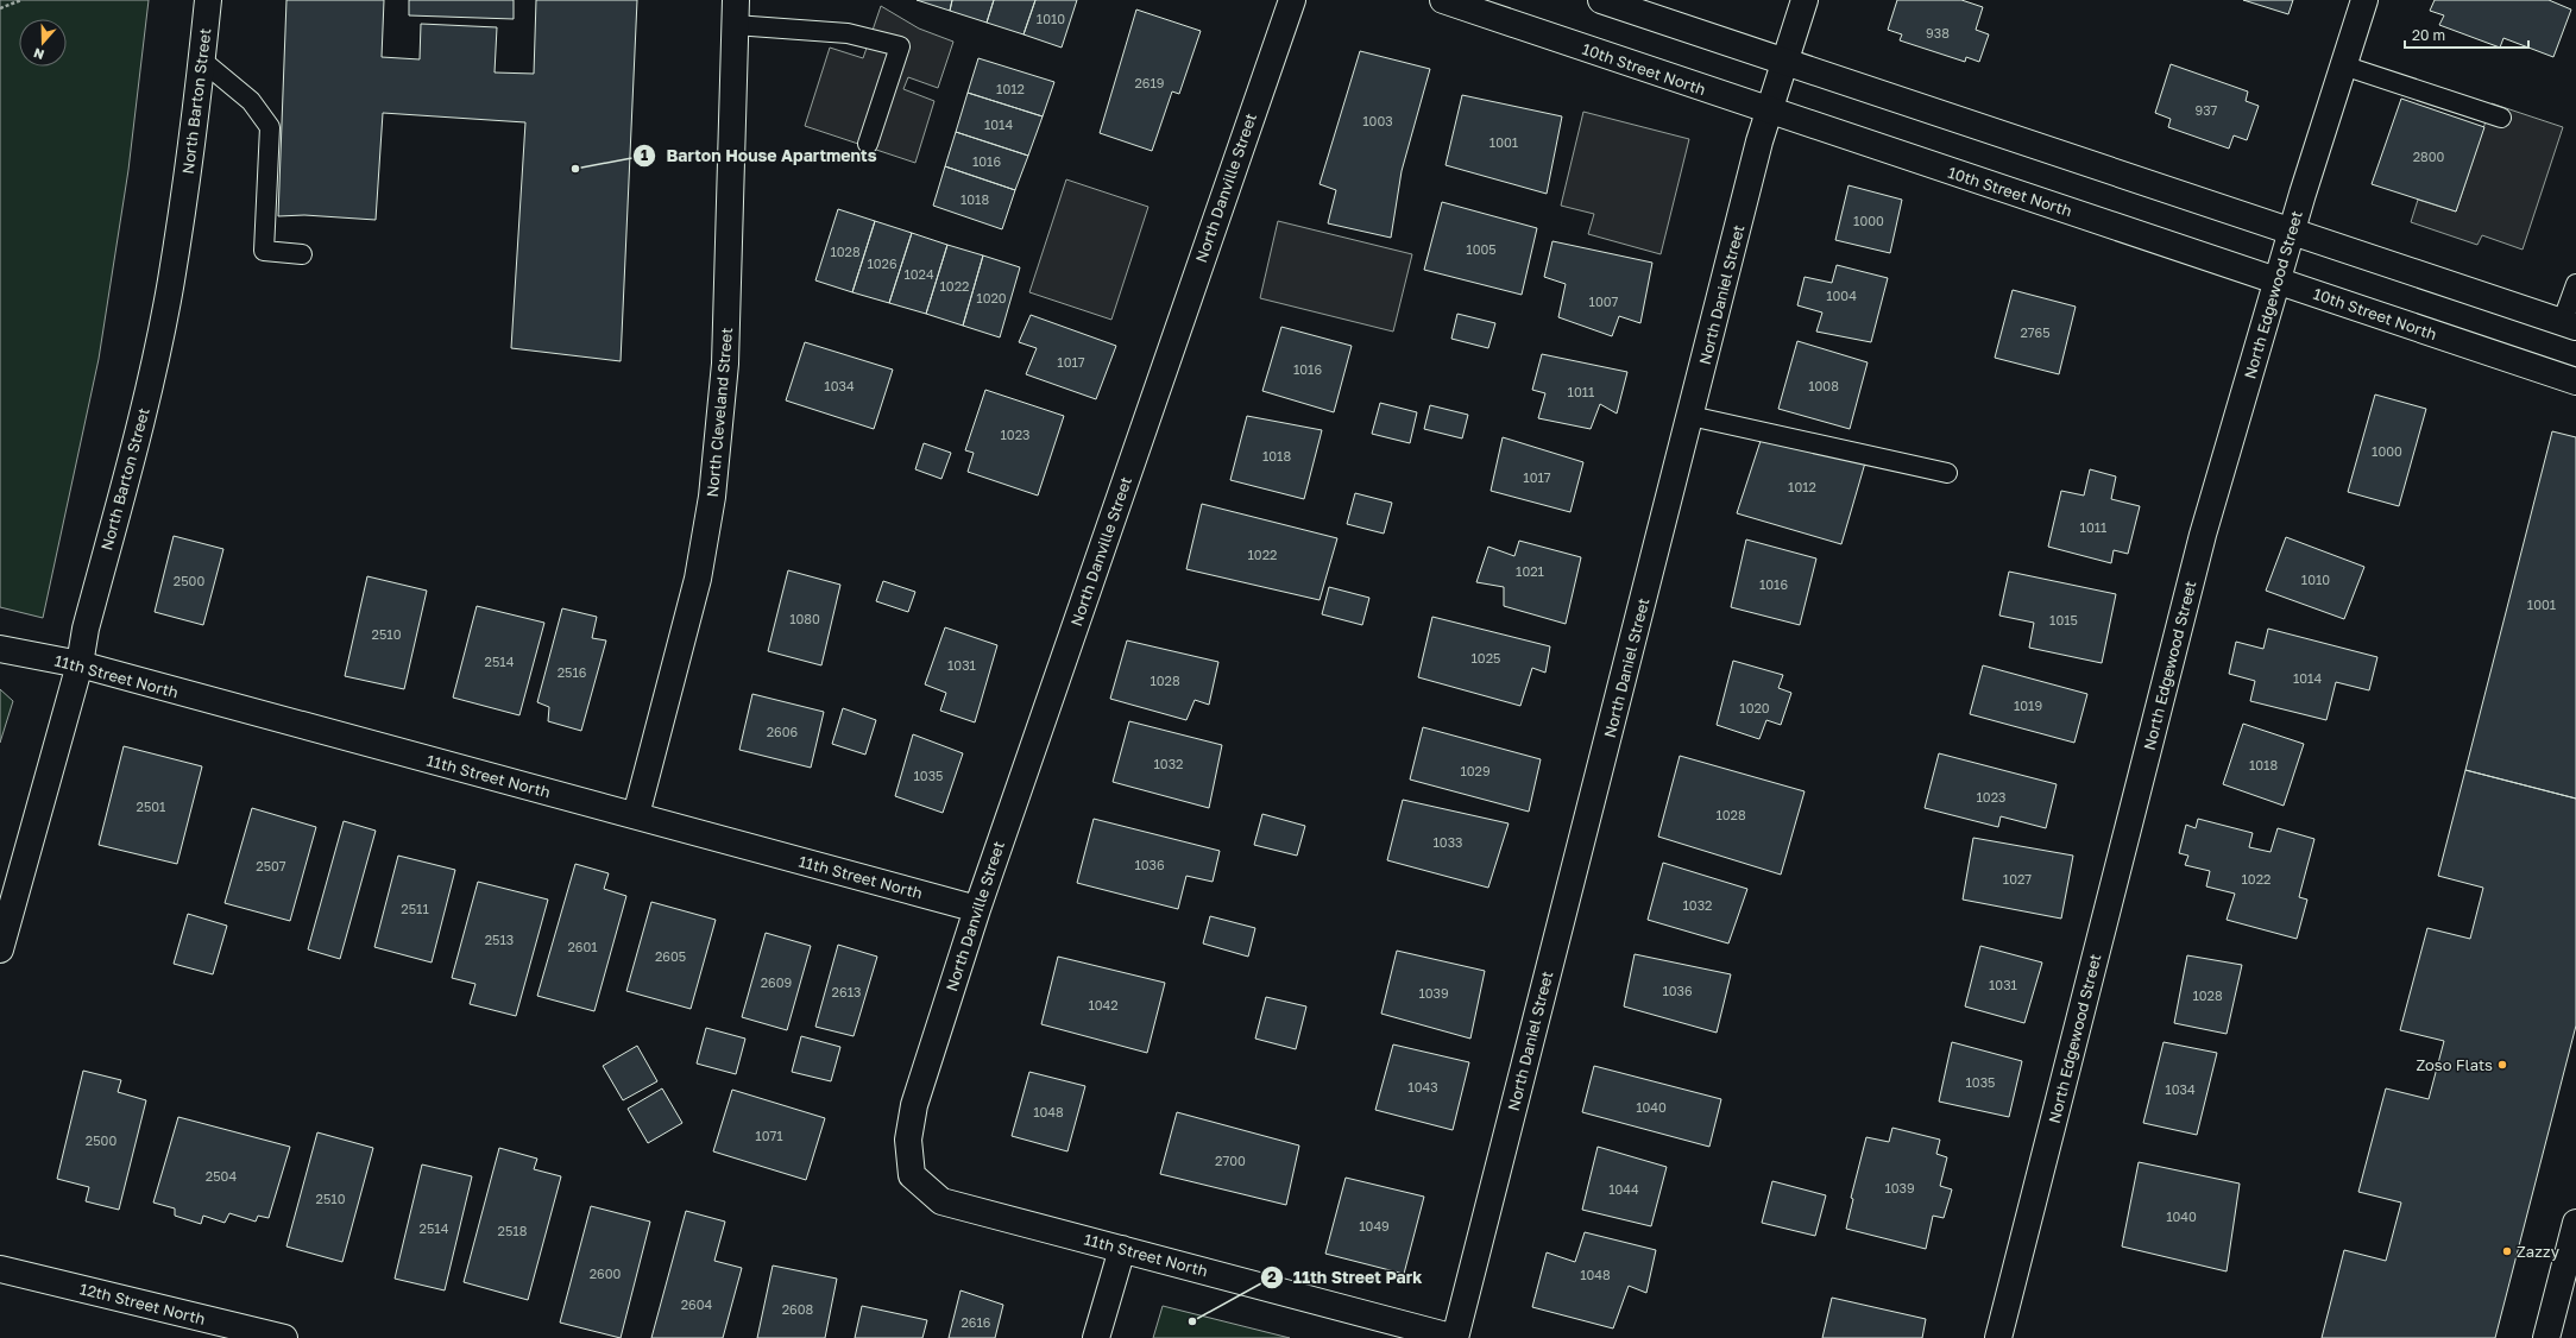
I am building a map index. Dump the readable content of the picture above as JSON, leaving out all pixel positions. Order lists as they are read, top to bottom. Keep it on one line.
{"streets":{"street":["10th Street North","North Barton Street","North Danville Street","North Daniel Street","North Edgewood Street","North Cleveland Street","11th Street North","12th Street North"]},"crossings":[["10th Street North","North Daniel Street"],["10th Street North","North Edgewood Street"],["North Barton Street","11th Street North"],["North Danville Street","11th Street North"],["North Daniel Street","11th Street North"],["North Cleveland Street","11th Street North"]],"places":["Barton House Apartments","Zoso Flats","Zazzy","11th Street Park"],"house_numbers":["1010","938","2619","1012","937","1003","1014","1001","2800","1016","1018","1000","1005","1028","1026","1024","1022","1004","1020","1007","2765","1017","1016","1034","1008","1011","1023","1000","1018","1017","1012","1011","1022","1021","1010","2500","1016","1001","1080","1015","2510","1025","2514","1031","2516","1014","1028","1019","1020","2606","1032","1018","1029","1035","1023","2501","1028","1033","1036","2507","1027","1022","1032","2511","2513","2601","2605","2609","1031","1036","2613","1039","1028","1042","1035","1043","1034","1040","1048","1071","2500","2700","2504","1039","1044","2510","1040","1049","2514","2518","2600","1048","2604","2608","2616"],"scale_bar":"20 m","north":"bottom"}
